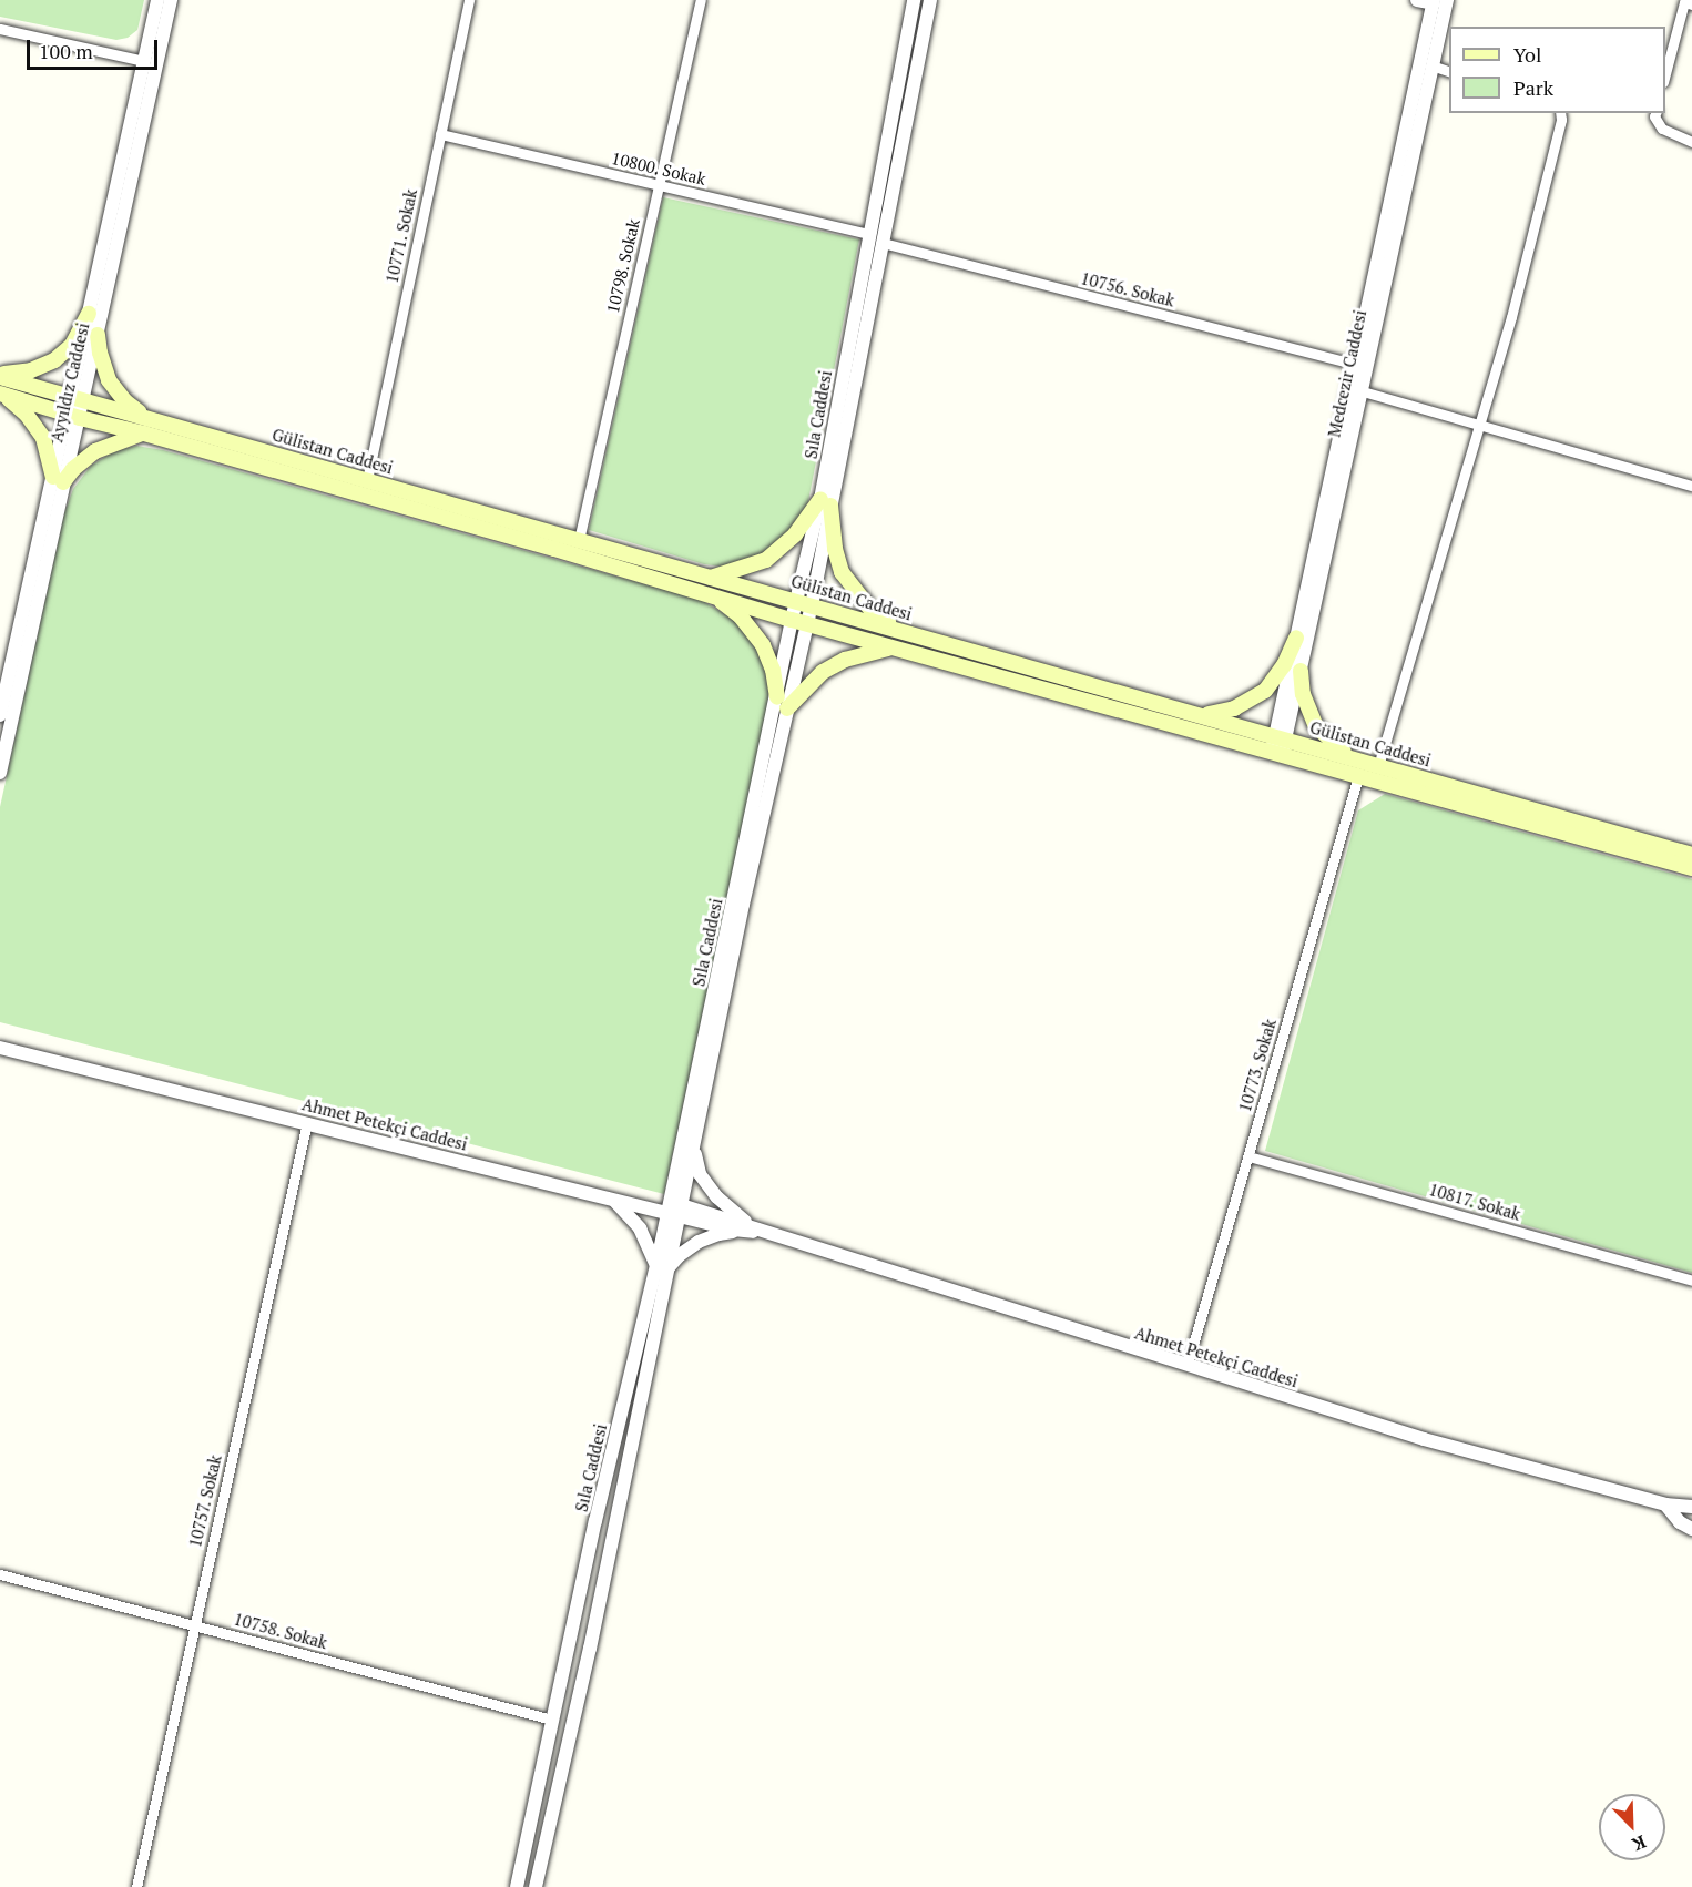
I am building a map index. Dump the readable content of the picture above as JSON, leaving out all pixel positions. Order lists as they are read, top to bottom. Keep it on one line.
{"streets":{"main road":["Gülistan Caddesi"],"street":["10800. Sokak","10771. Sokak","10798. Sokak","10756. Sokak","Medcezir Caddesi","Ayyıldız Caddesi","Sıla Caddesi","10773. Sokak","Ahmet Petekçi Caddesi","10817. Sokak","10757. Sokak","10758. Sokak"]},"crossings":[["10800. Sokak","10771. Sokak"],["10800. Sokak","10798. Sokak"],["10800. Sokak","Sıla Caddesi"],["10771. Sokak","Gülistan Caddesi"],["10798. Sokak","Gülistan Caddesi"],["10756. Sokak","Medcezir Caddesi"],["Medcezir Caddesi","Gülistan Caddesi"],["Ayyıldız Caddesi","Gülistan Caddesi"],["Sıla Caddesi","Gülistan Caddesi"],["Sıla Caddesi","Ahmet Petekçi Caddesi"],["Sıla Caddesi","10758. Sokak"],["Gülistan Caddesi","10773. Sokak"],["10773. Sokak","Ahmet Petekçi Caddesi"],["10773. Sokak","10817. Sokak"],["Ahmet Petekçi Caddesi","10757. Sokak"],["10757. Sokak","10758. Sokak"]],"legend":["Yol","Park"],"scale_bar":"100 m","north":"bottom right"}
